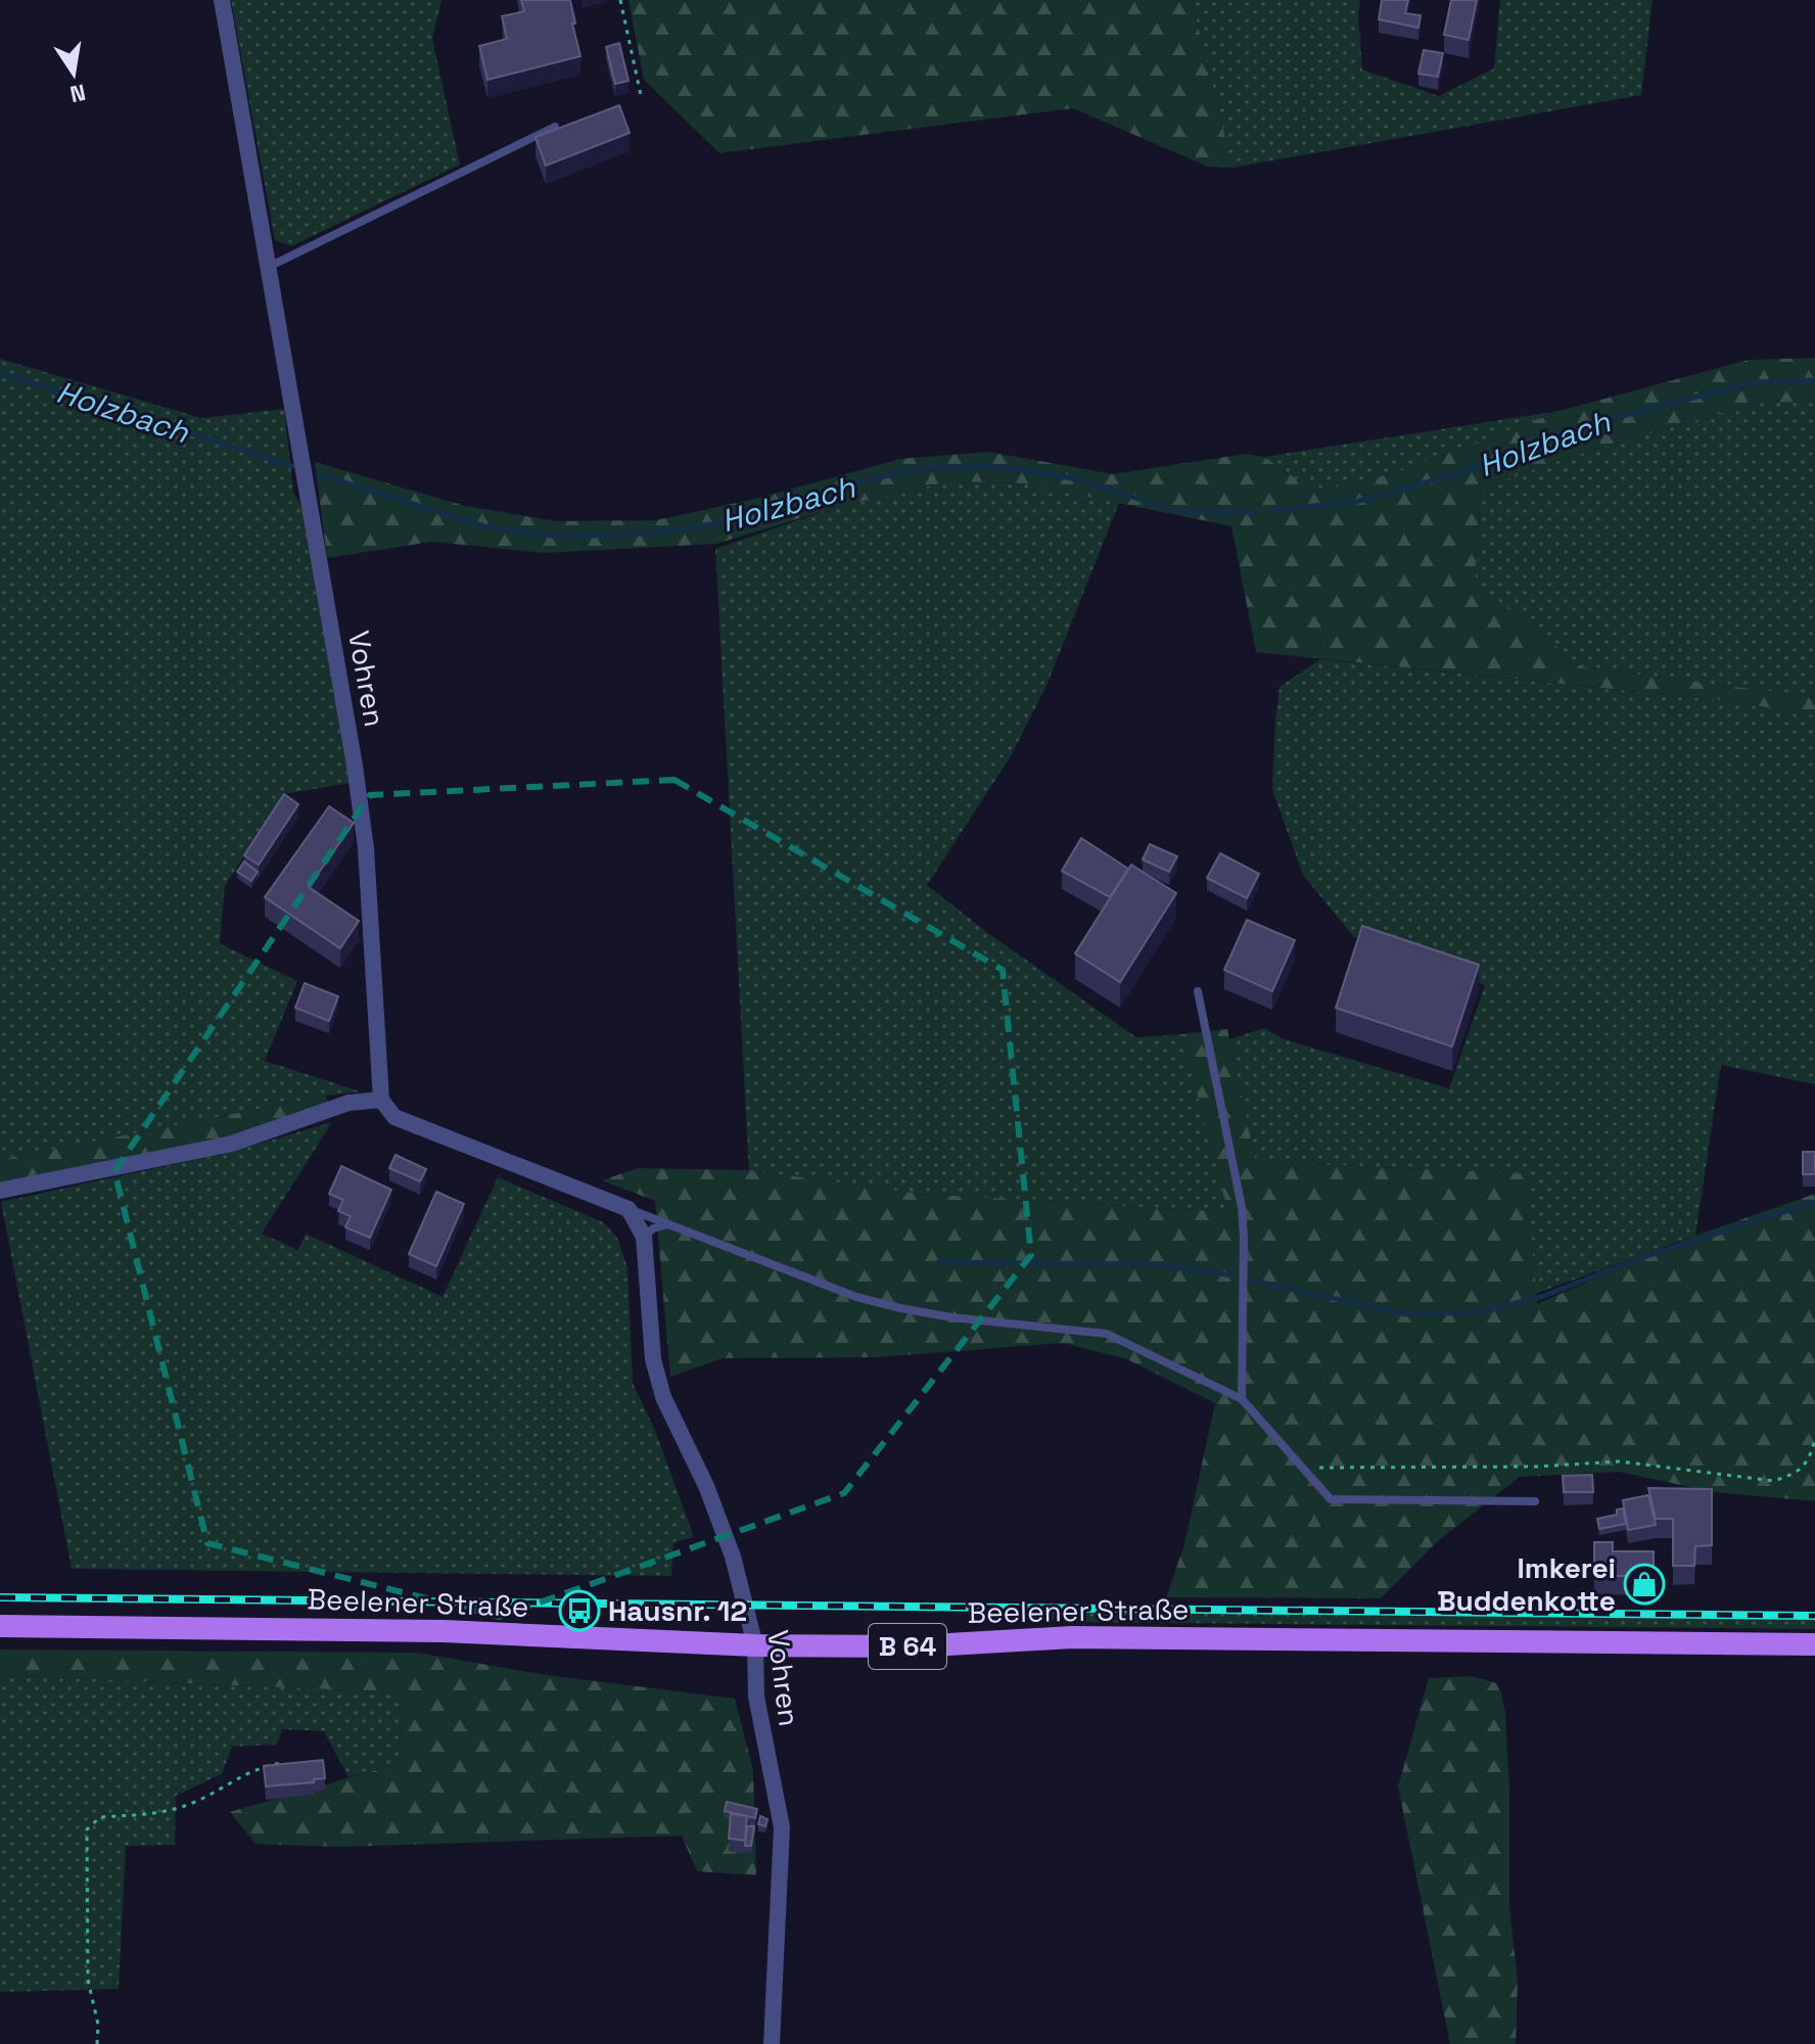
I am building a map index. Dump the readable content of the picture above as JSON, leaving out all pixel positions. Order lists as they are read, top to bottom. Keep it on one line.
{"streets":{"main road":["Beelener Straße","B 64"],"street":["Vohren"]},"crossings":[["Vohren","Beelener Straße"]],"water":["Holzbach"],"places":{"shop":["Imkerei Buddenkotte"],"bus stop":["Hausnr. 12"]},"north":"bottom"}
